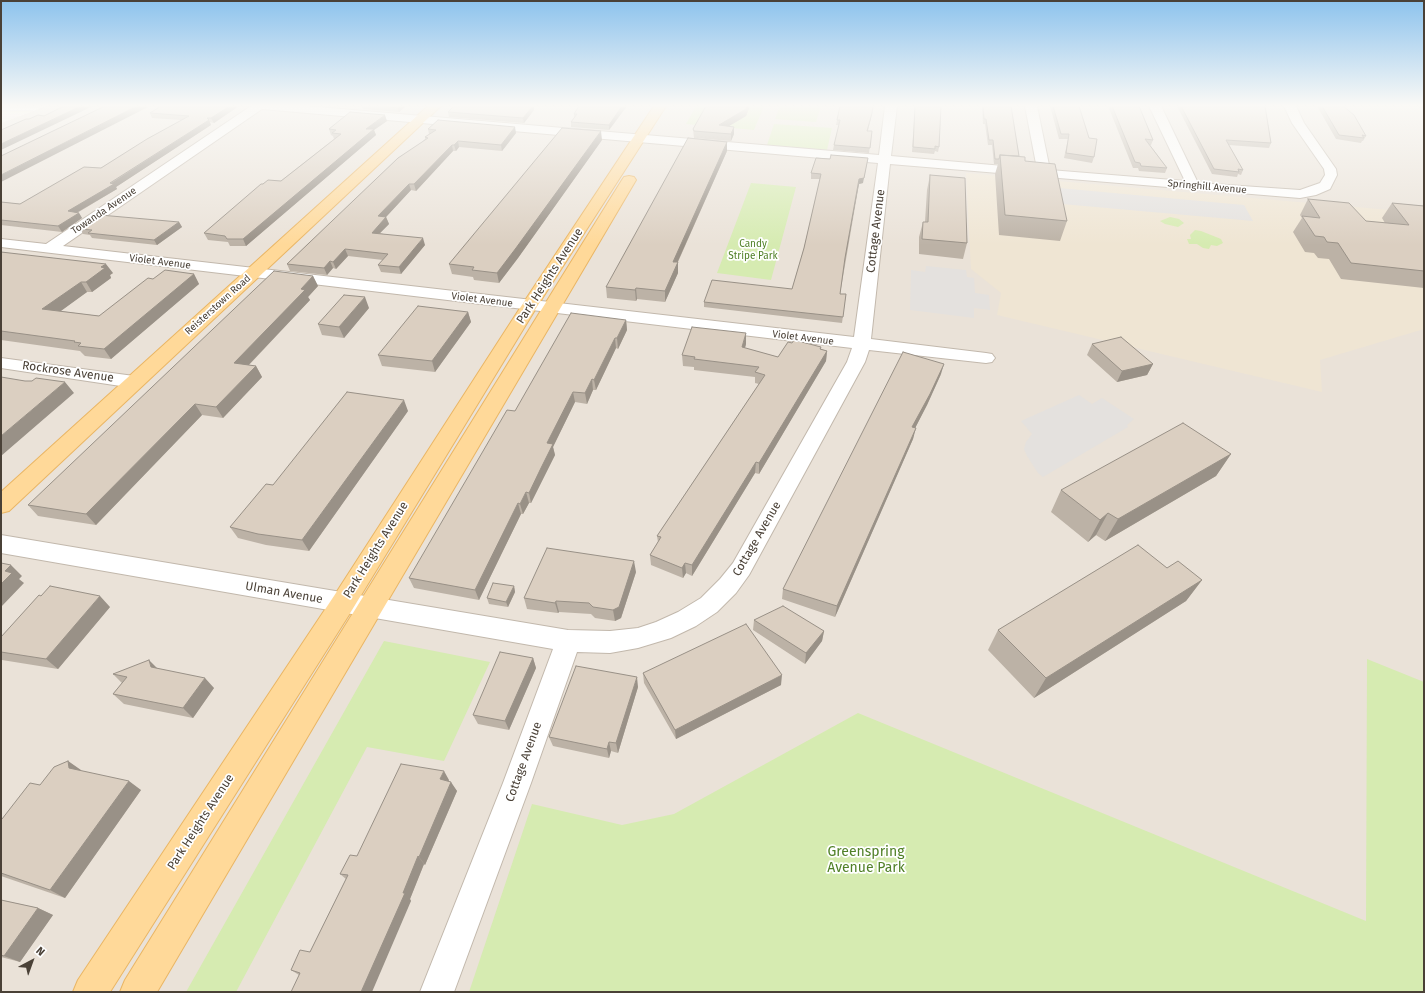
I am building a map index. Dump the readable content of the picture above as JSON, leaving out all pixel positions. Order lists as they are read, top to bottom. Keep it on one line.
{"streets":{"main road":["Park Heights Avenue","Reisterstown Road"],"street":["Springhill Avenue","Towanda Avenue","Cottage Avenue","Violet Avenue","Rockrose Avenue","Ulman Avenue"]},"crossings":[["Springhill Avenue","Cottage Avenue"],["Towanda Avenue","Violet Avenue"],["Cottage Avenue","Violet Avenue"],["Cottage Avenue","Ulman Avenue"],["Violet Avenue","Park Heights Avenue"],["Violet Avenue","Reisterstown Road"],["Park Heights Avenue","Ulman Avenue"],["Reisterstown Road","Rockrose Avenue"]],"parks":["Candy Stripe Park","Greenspring Avenue Park"],"north":"top right"}
